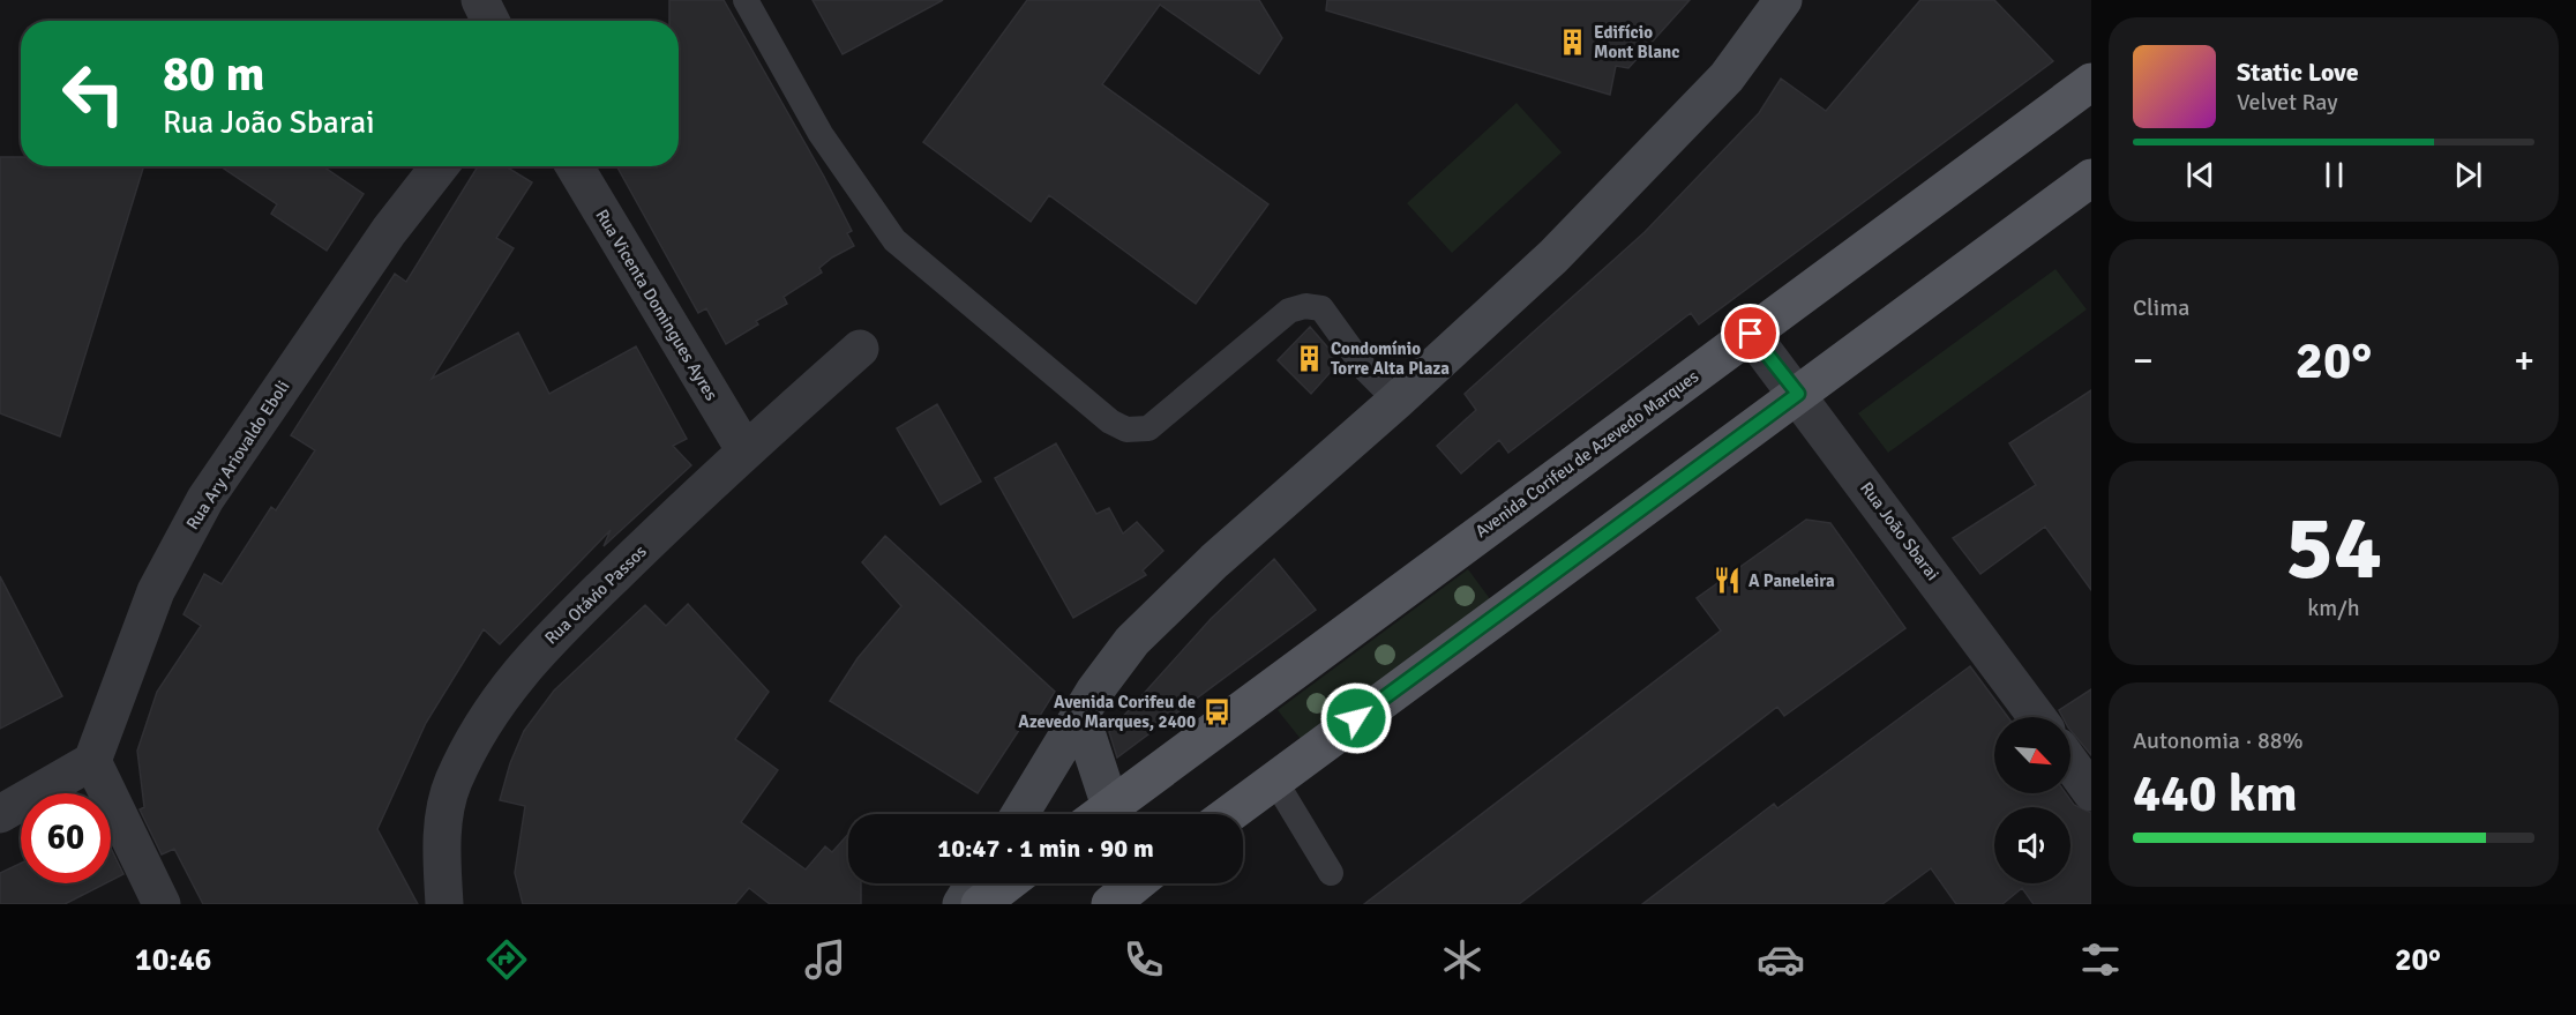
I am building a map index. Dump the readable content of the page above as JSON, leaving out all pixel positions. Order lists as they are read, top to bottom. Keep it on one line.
{"streets":{"main road":["Avenida Corifeu de Azevedo Marques"],"street":["Rua Vicenta Domingues Ayres","Rua Ary Ariovaldo Eboli","Rua João Sbarai","Rua Otávio Passos"]},"crossings":[["Rua Vicenta Domingues Ayres","Rua Otávio Passos"],["Avenida Corifeu de Azevedo Marques","Rua João Sbarai"]],"places":{"building":["Edifício Mont Blanc","Condomínio Torre Alta Plaza"],"restaurant":["A Paneleira"],"bus stop":["Avenida Corifeu de Azevedo Marques, 2400"]},"north":"bottom right","page":{"turn":["80 m","Rua João Sbarai"],"song":["Static Love","Velvet Ray"],"tile":["Clima",["54","km/h"],["Autonomia · 88%","440 km"]],"heat":["−","20°","+"],"limit":"60","trip":"10:47 · 1 min · 90 m","tabs":["10:46","20°"]}}
